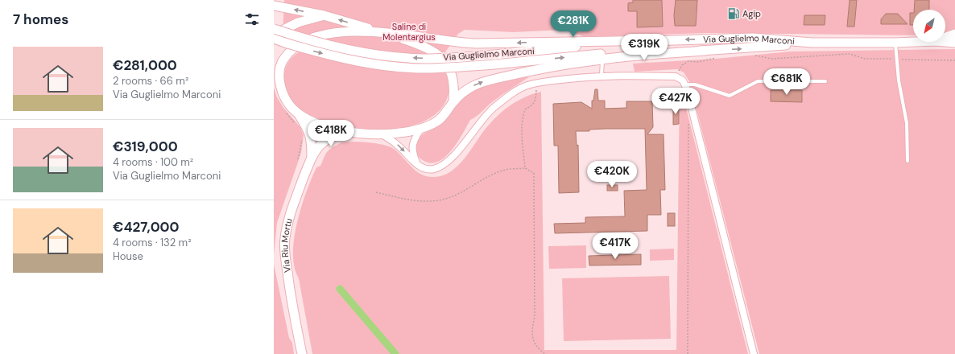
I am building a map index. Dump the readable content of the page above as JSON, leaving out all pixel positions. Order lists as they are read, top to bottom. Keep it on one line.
{"streets":{"main road":["Via Guglielmo Marconi","Via Riu Mortu"]},"parks":["Saline di Molentargius"],"places":{"fuel station":["Agip"]},"north":"bottom left","page":{"heading":"7 homes","price":["€281K","€319K","€681K","€427K","€418K","€420K","€417K"],"list":[{"name":"€281,000","note":"2 rooms · 66 m² · Via Guglielmo Marconi"},{"name":"€319,000","note":"4 rooms · 100 m² · Via Guglielmo Marconi"},{"name":"€427,000","note":"4 rooms · 132 m² · House"}]}}
